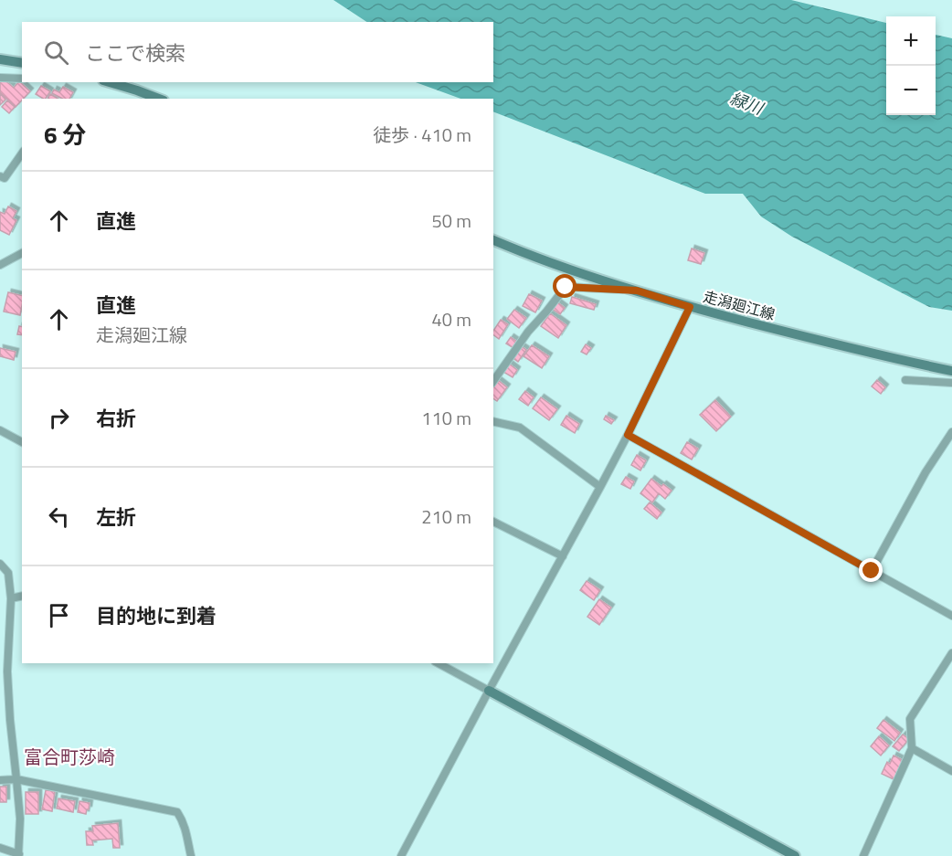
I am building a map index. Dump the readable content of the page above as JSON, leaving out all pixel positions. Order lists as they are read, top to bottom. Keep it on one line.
{"streets":{"main road":["走潟廻江線"]},"districts":["富合町莎崎"],"water":["緑川"],"page":{"map_buttons":["+","−"],"search":"ここで検索","heading":["6 分","徒歩 · 410 m"],"list":[["直進","50 m"],["直進","走潟廻江線","40 m"],["右折","110 m"],["左折","210 m"],"目的地に到着"]}}
